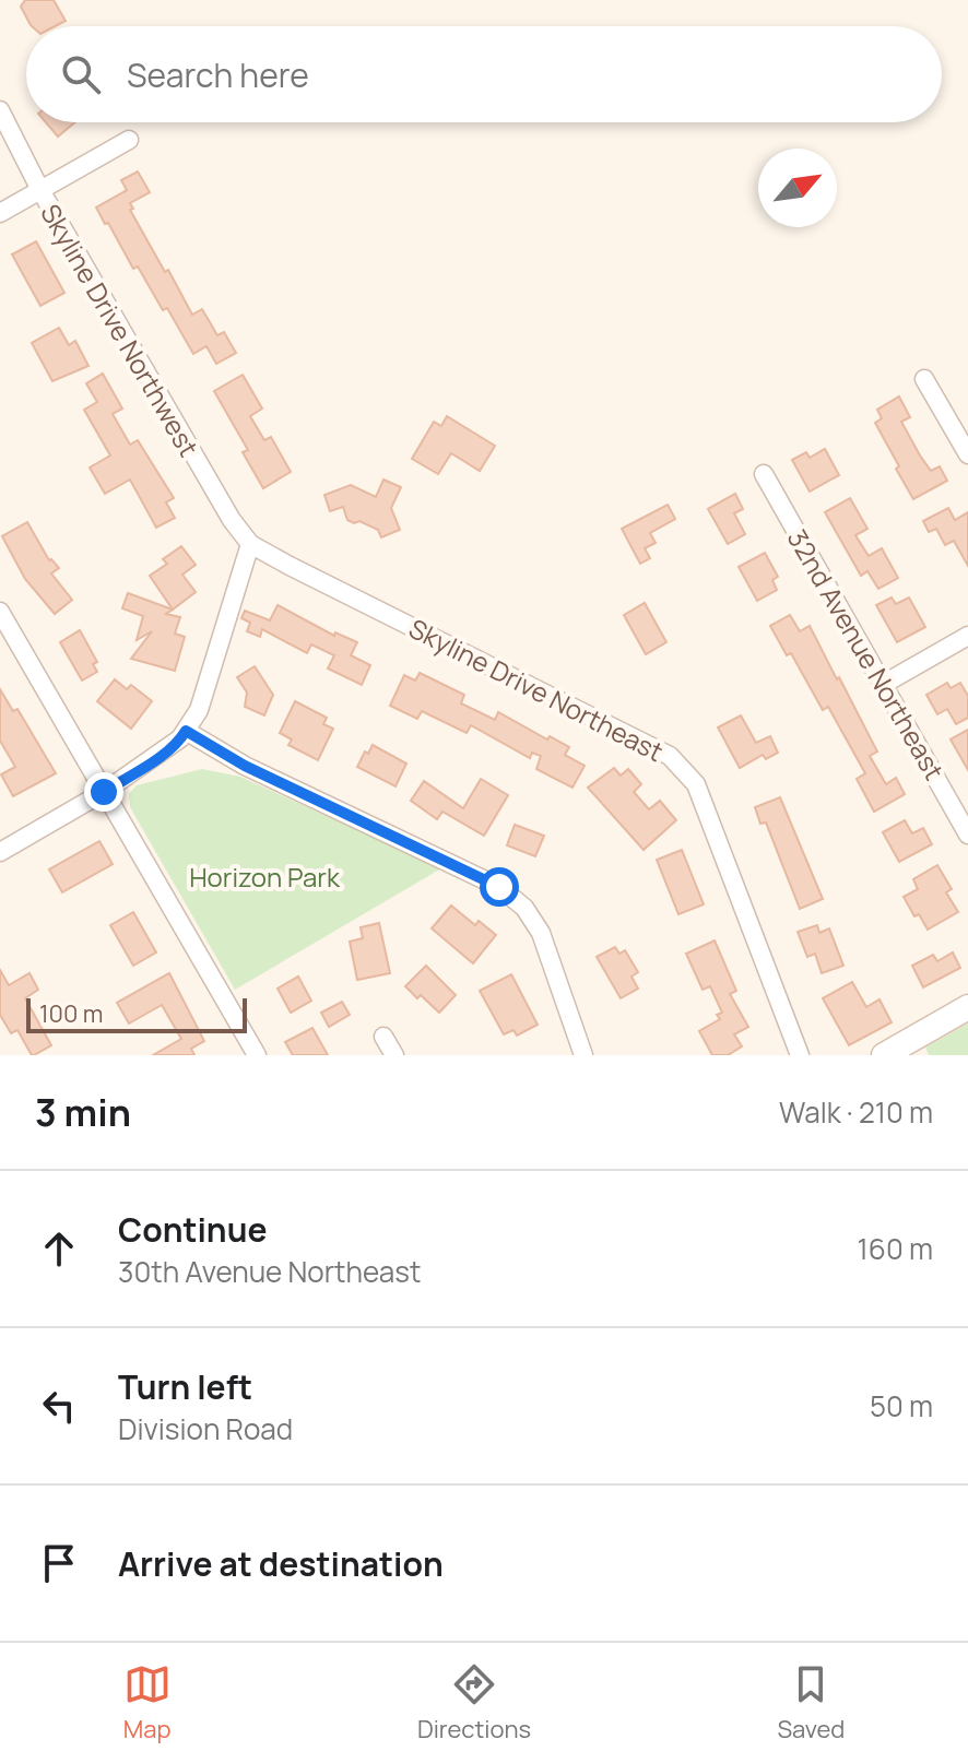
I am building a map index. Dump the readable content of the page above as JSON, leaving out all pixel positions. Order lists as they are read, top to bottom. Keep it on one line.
{"streets":{"street":["Skyline Drive Northwest","32nd Avenue Northeast","Skyline Drive Northeast"]},"crossings":[["Skyline Drive Northwest","Skyline Drive Northeast"]],"parks":["Horizon Park"],"scale_bar":"100 m","north":"top right","page":{"search":"Search here","scale":"100 m","heading":["3 min","Walk · 210 m"],"list":[["Continue","30th Avenue Northeast","160 m"],["Turn left","Division Road","50 m"],"Arrive at destination"],"nav":["Map","Directions","Saved"]}}
